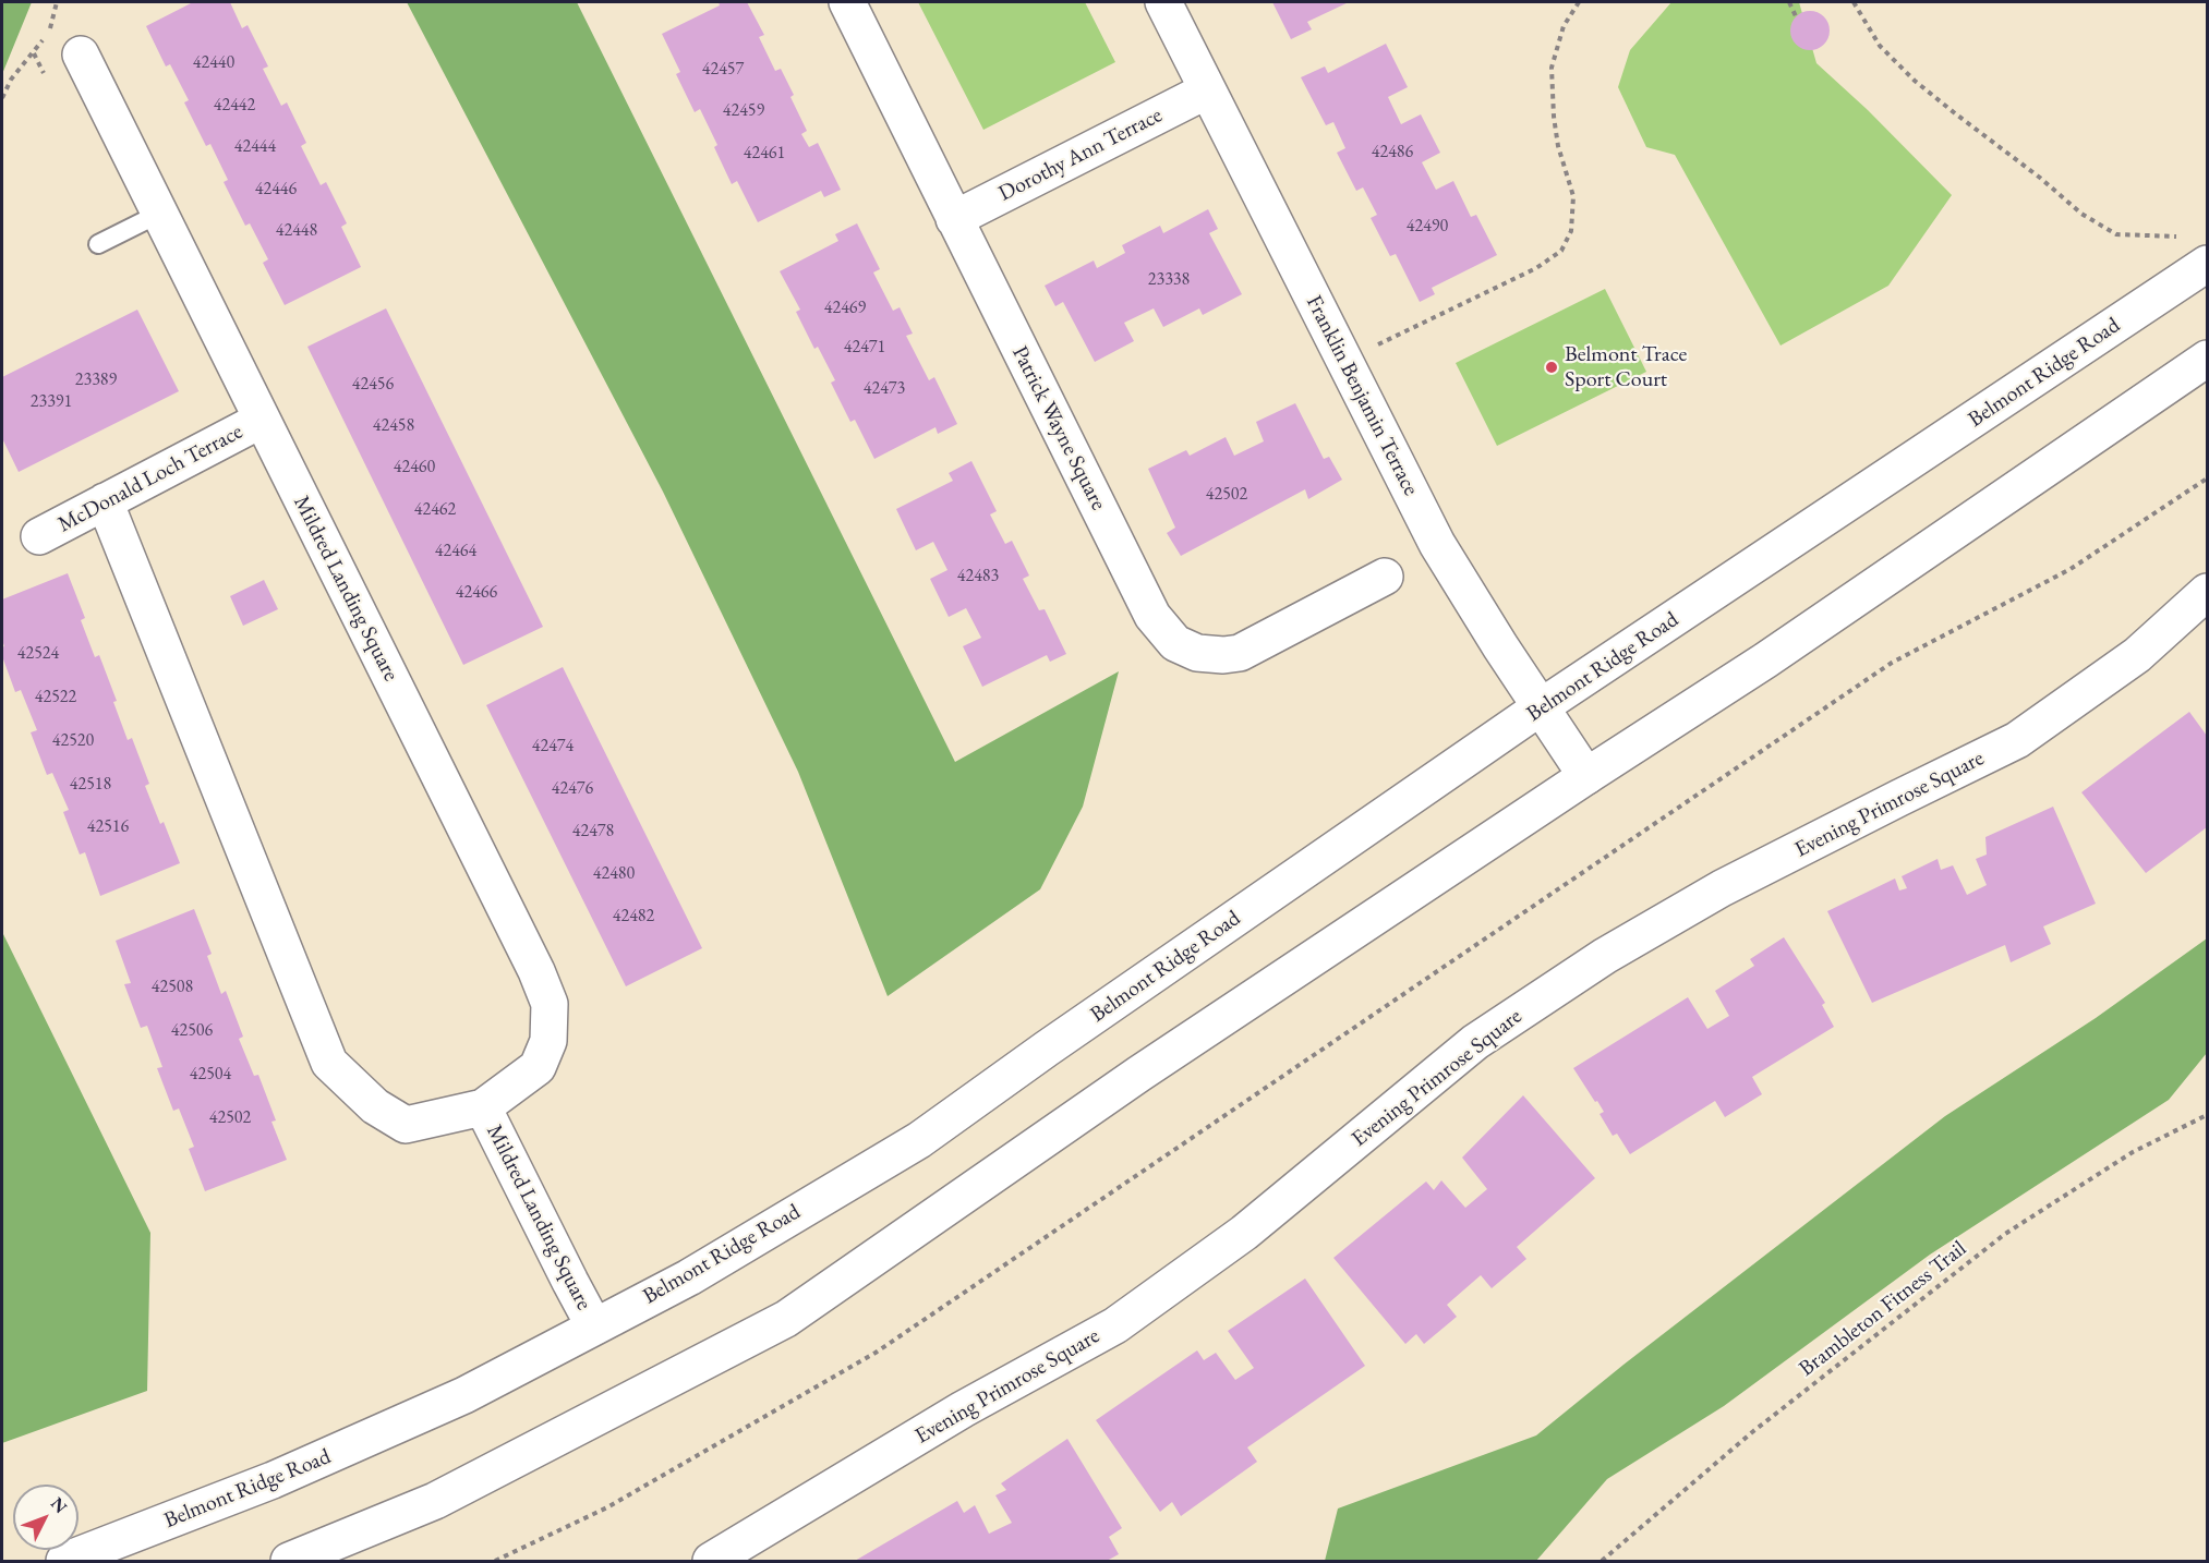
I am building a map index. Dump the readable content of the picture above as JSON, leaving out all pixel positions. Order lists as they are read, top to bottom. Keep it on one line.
{"streets":{"street":["Dorothy Ann Terrace","Belmont Ridge Road","Franklin Benjamin Terrace","Patrick Wayne Square","McDonald Loch Terrace","Mildred Landing Square","Evening Primrose Square"],"path":["Brambleton Fitness Trail"]},"crossings":[["Dorothy Ann Terrace","Franklin Benjamin Terrace"],["Dorothy Ann Terrace","Patrick Wayne Square"],["Belmont Ridge Road","Franklin Benjamin Terrace"],["Belmont Ridge Road","Mildred Landing Square"],["McDonald Loch Terrace","Mildred Landing Square"]],"places":["Belmont Trace Sport Court"],"house_numbers":["42440","42457","42442","42459","42444","42486","42461","42446","42490","42448","23338","42469","42471","23389","42456","42473","23391","42458","42460","42502","42462","42464","42483","42466","42524","42522","42520","42474","42518","42476","42516","42478","42480","42482","42508","42506","42504","42502"],"north":"top right"}
